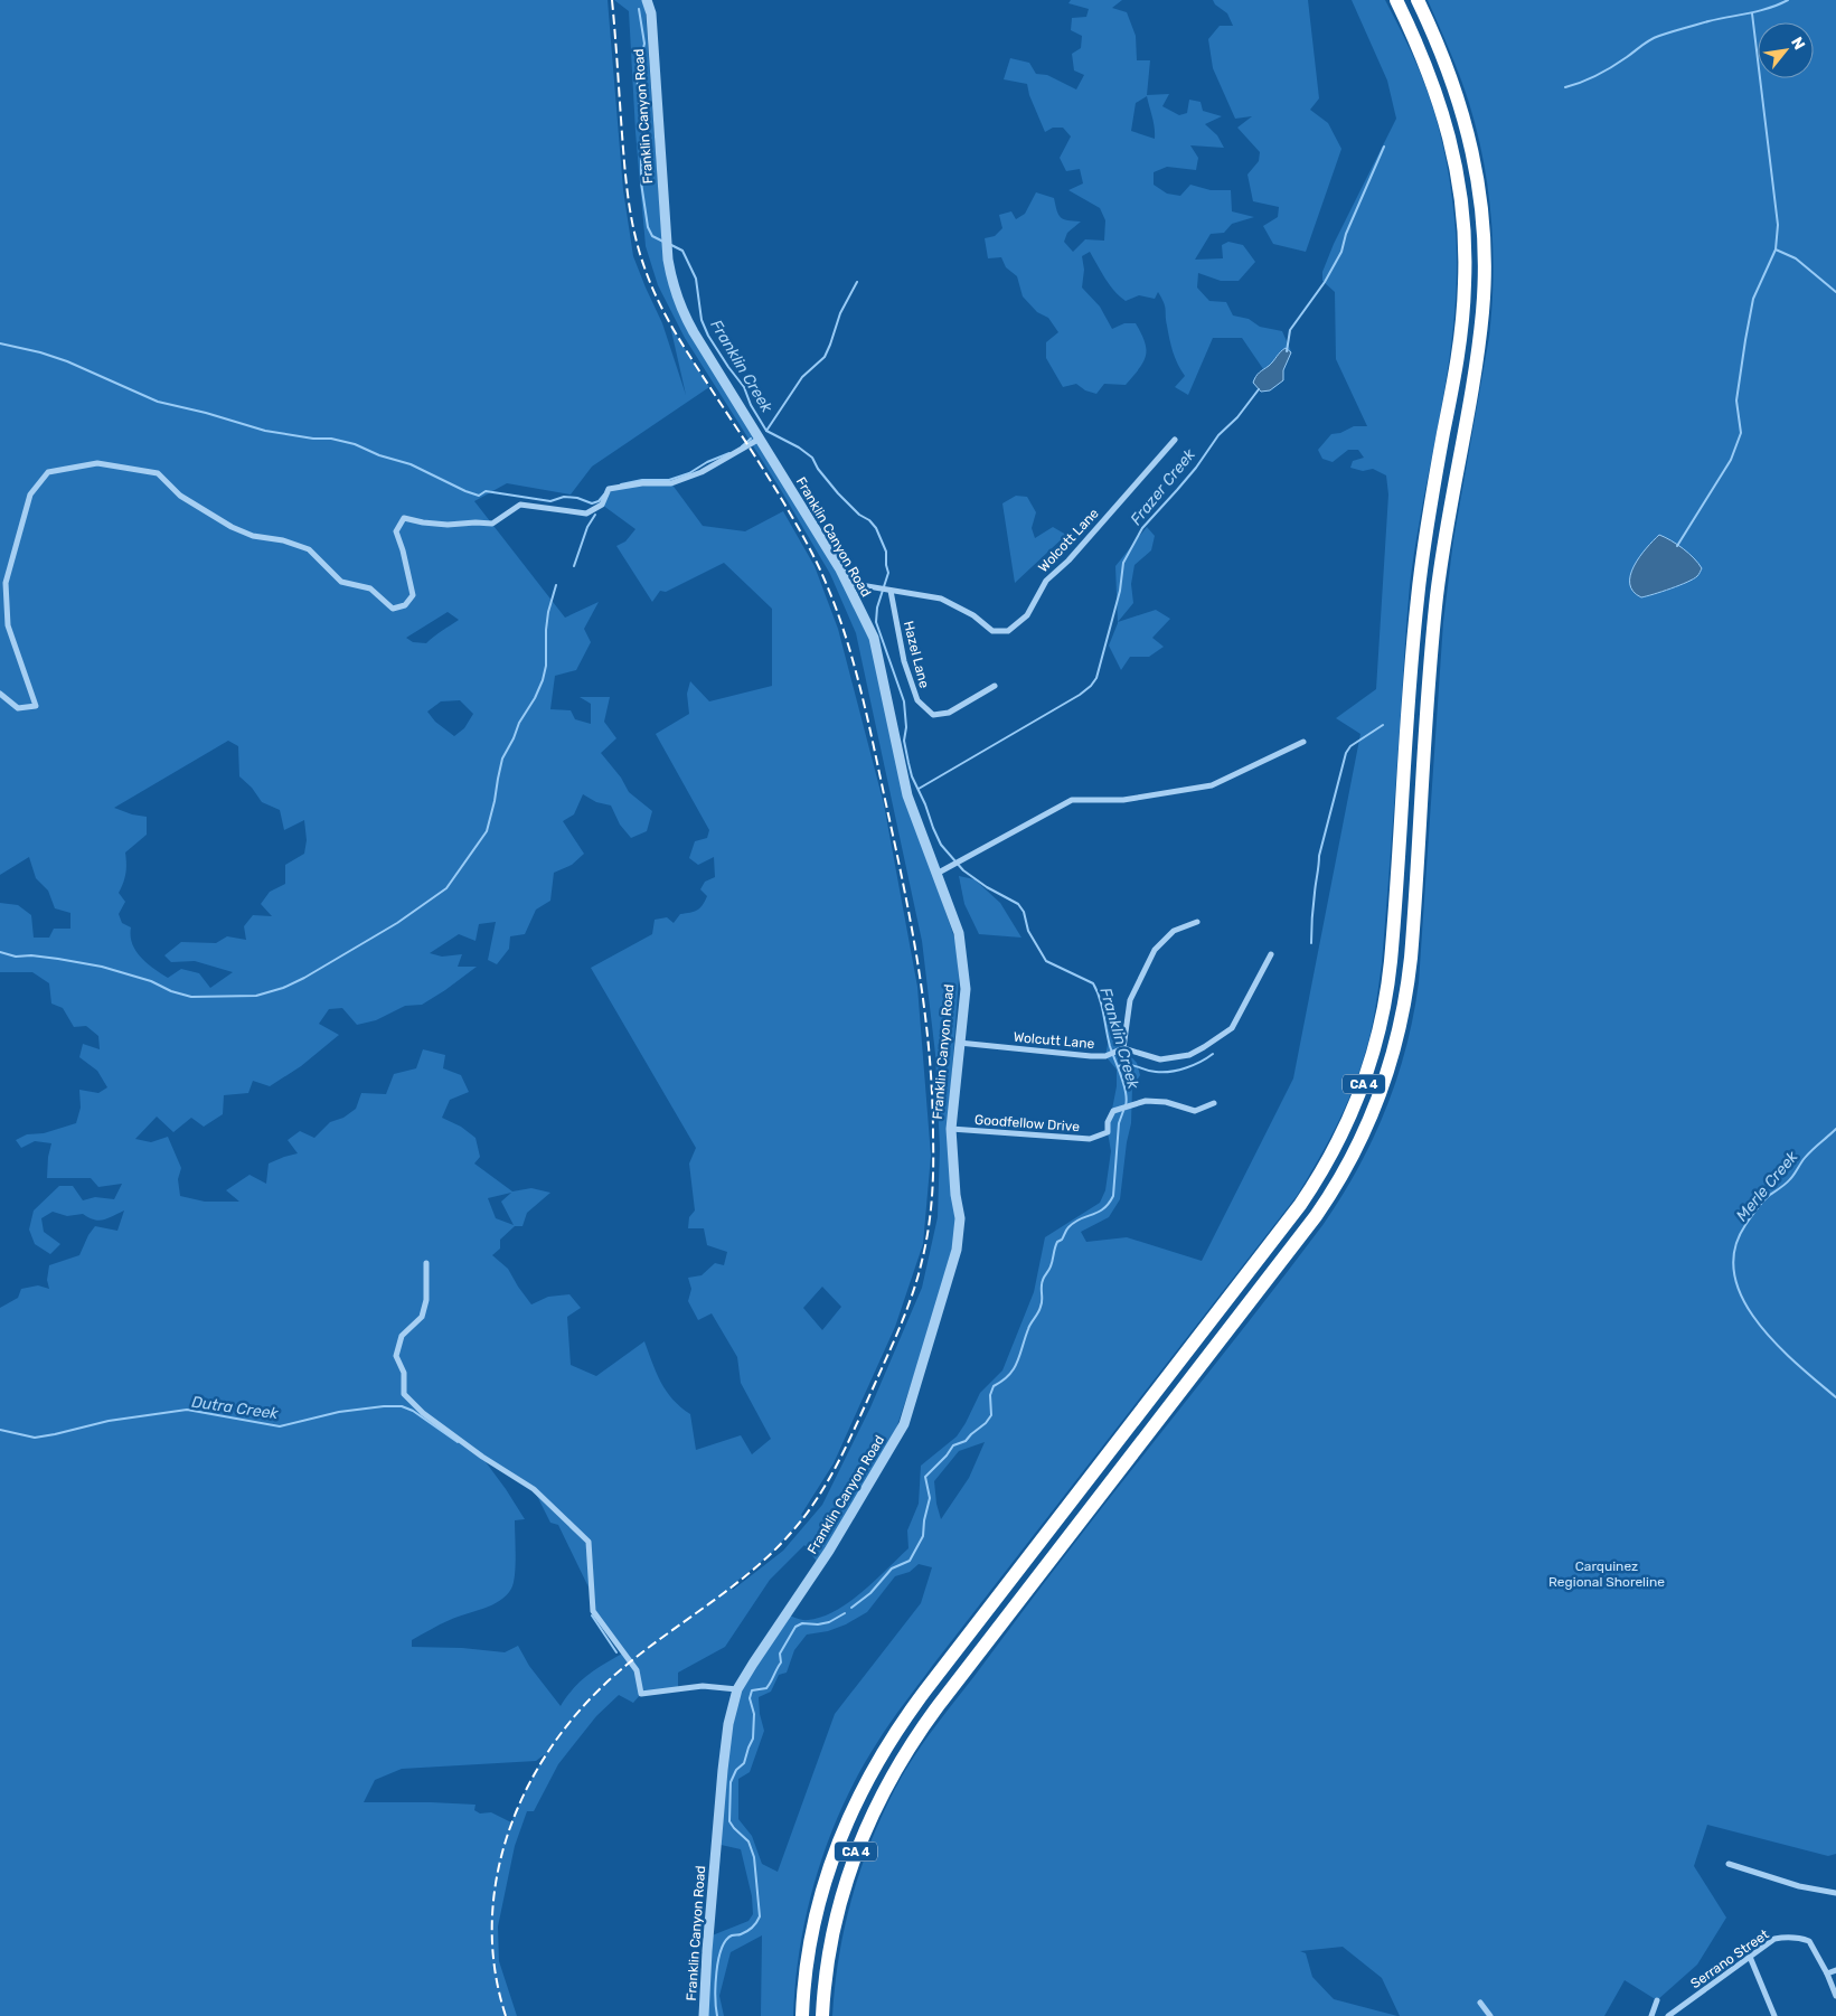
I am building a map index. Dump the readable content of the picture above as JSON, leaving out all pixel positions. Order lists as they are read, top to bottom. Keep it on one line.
{"streets":{"highway":["CA 4"],"street":["Franklin Canyon Road","Wolcott Lane","Hazel Lane","Wolcutt Lane","Goodfellow Drive","Serrano Street"]},"crossings":[["Franklin Canyon Road","Wolcott Lane"],["Franklin Canyon Road","Wolcutt Lane"],["Franklin Canyon Road","Goodfellow Drive"],["Wolcott Lane","Hazel Lane"]],"water":["Franklin Creek","Frazer Creek","Merle Creek","Dutra Creek"],"parks":["Carquinez Regional Shoreline"],"north":"top right"}
